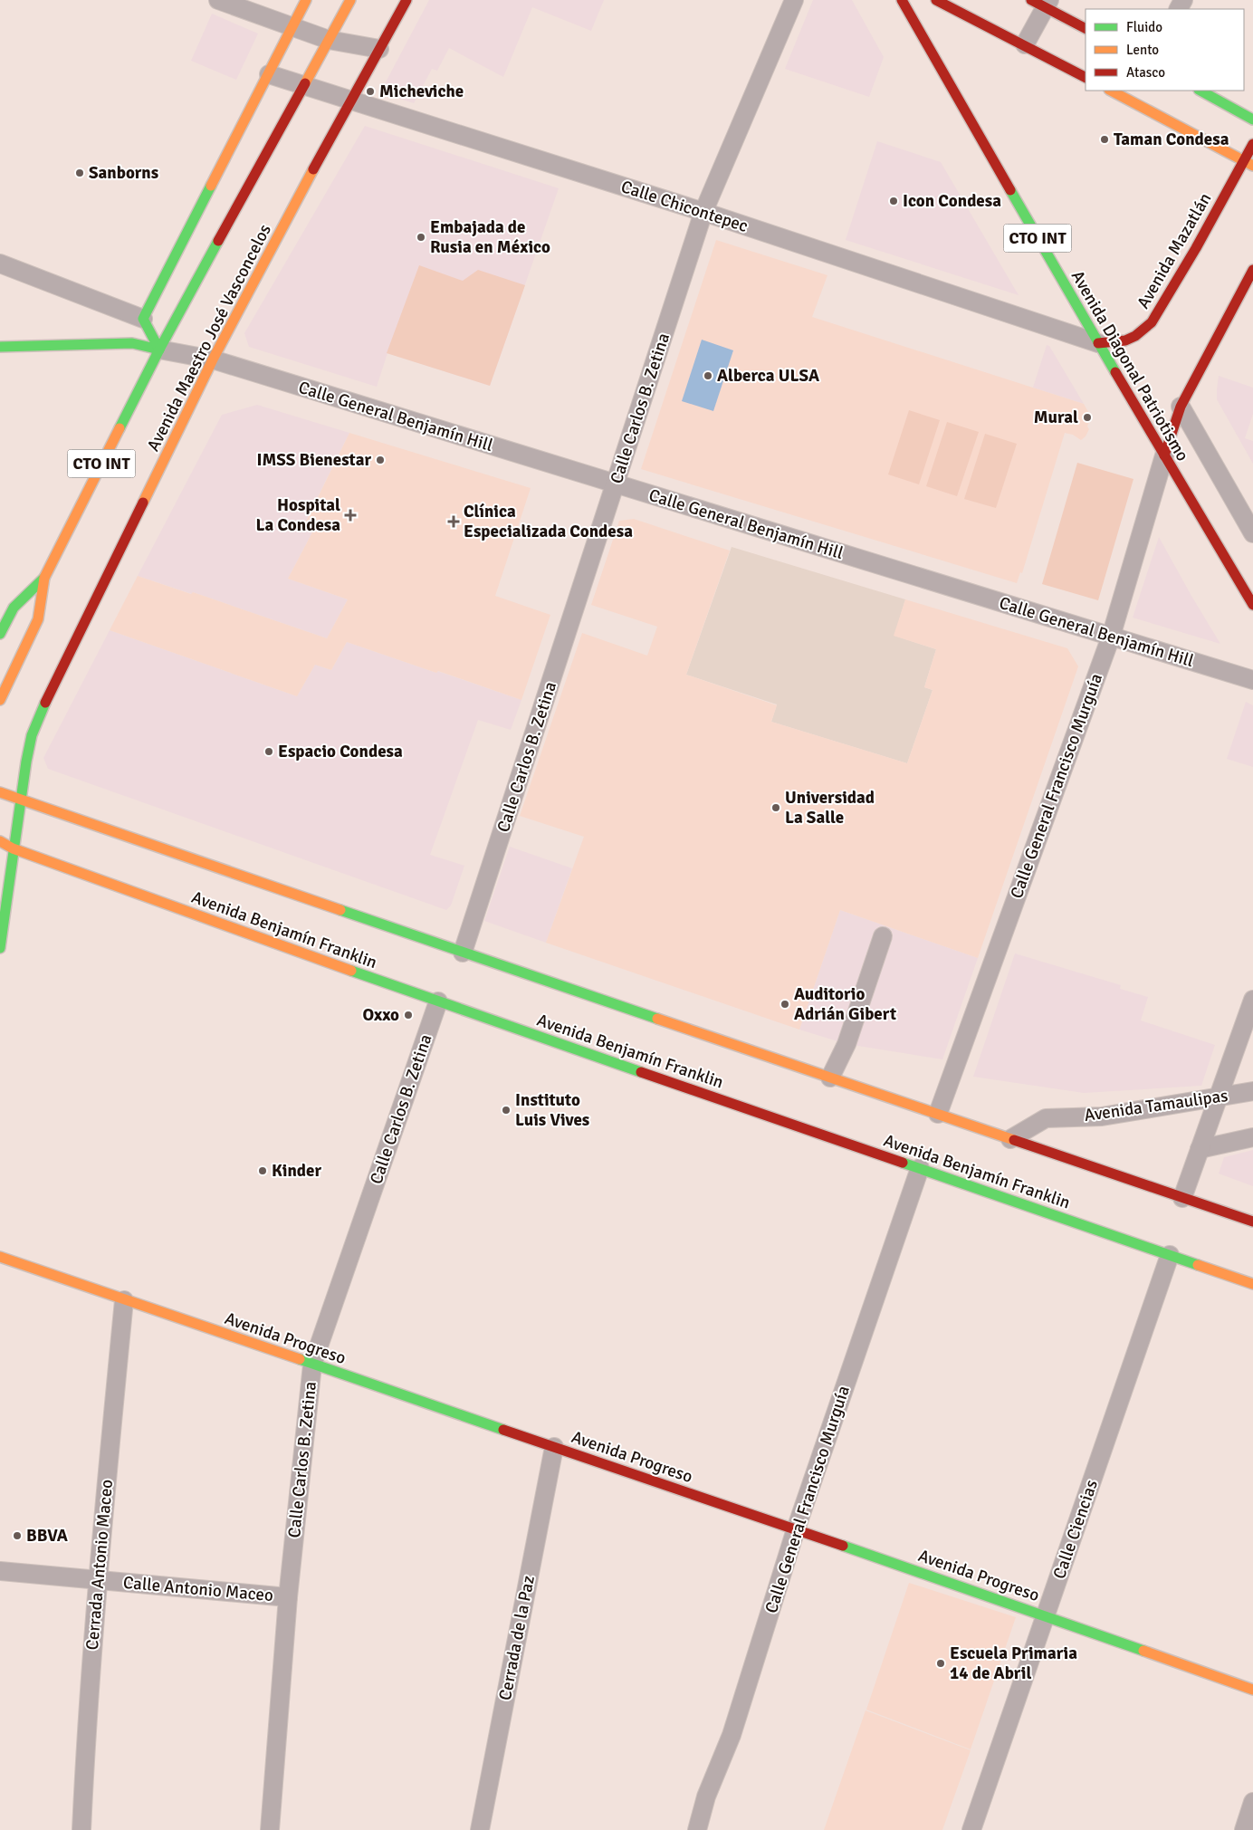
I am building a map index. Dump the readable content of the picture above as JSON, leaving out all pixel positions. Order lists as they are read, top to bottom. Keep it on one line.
{"streets":{"main road":["CTO INT","Avenida Mazatlán","Avenida Maestro José Vasconcelos","Avenida Diagonal Patriotismo","Avenida Benjamín Franklin","Avenida Progreso"],"street":["Calle Chicontepec","Calle Carlos B. Zetina","Calle General Benjamín Hill","Calle General Francisco Murguía","Avenida Tamaulipas","Calle Ciencias","Cerrada Antonio Maceo","Calle Antonio Maceo","Cerrada de la Paz"]},"crossings":[["Calle Chicontepec","Avenida Mazatlán"],["Calle Chicontepec","Avenida Maestro José Vasconcelos"],["Calle Chicontepec","Avenida Diagonal Patriotismo"],["Calle Chicontepec","Calle Carlos B. Zetina"],["CTO INT","Avenida Maestro José Vasconcelos"],["CTO INT","Avenida Benjamín Franklin"],["Avenida Mazatlán","Avenida Diagonal Patriotismo"],["Avenida Maestro José Vasconcelos","Calle General Benjamín Hill"],["Avenida Maestro José Vasconcelos","Avenida Benjamín Franklin"],["Avenida Diagonal Patriotismo","Calle General Francisco Murguía"],["Calle Carlos B. Zetina","Calle General Benjamín Hill"],["Calle Carlos B. Zetina","Avenida Benjamín Franklin"],["Calle Carlos B. Zetina","Avenida Progreso"],["Calle Carlos B. Zetina","Calle Antonio Maceo"],["Calle General Benjamín Hill","Calle General Francisco Murguía"],["Calle General Francisco Murguía","Avenida Benjamín Franklin"],["Calle General Francisco Murguía","Avenida Progreso"],["Avenida Benjamín Franklin","Avenida Tamaulipas"],["Avenida Benjamín Franklin","Calle Ciencias"],["Avenida Progreso","Calle Ciencias"],["Avenida Progreso","Cerrada Antonio Maceo"],["Avenida Progreso","Cerrada de la Paz"],["Cerrada Antonio Maceo","Calle Antonio Maceo"]],"places":{"other":["Micheviche","Taman Condesa","Sanborns","Icon Condesa","Embajada de Rusia en México","Alberca ULSA","Mural","IMSS Bienestar","Espacio Condesa","Universidad La Salle","Auditorio Adrián Gibert","Oxxo","Instituto Luis Vives","Kinder","BBVA","Escuela Primaria 14 de Abril"],"health":["Hospital La Condesa","Clínica Especializada Condesa"]},"legend":["Fluido","Lento","Atasco"]}
